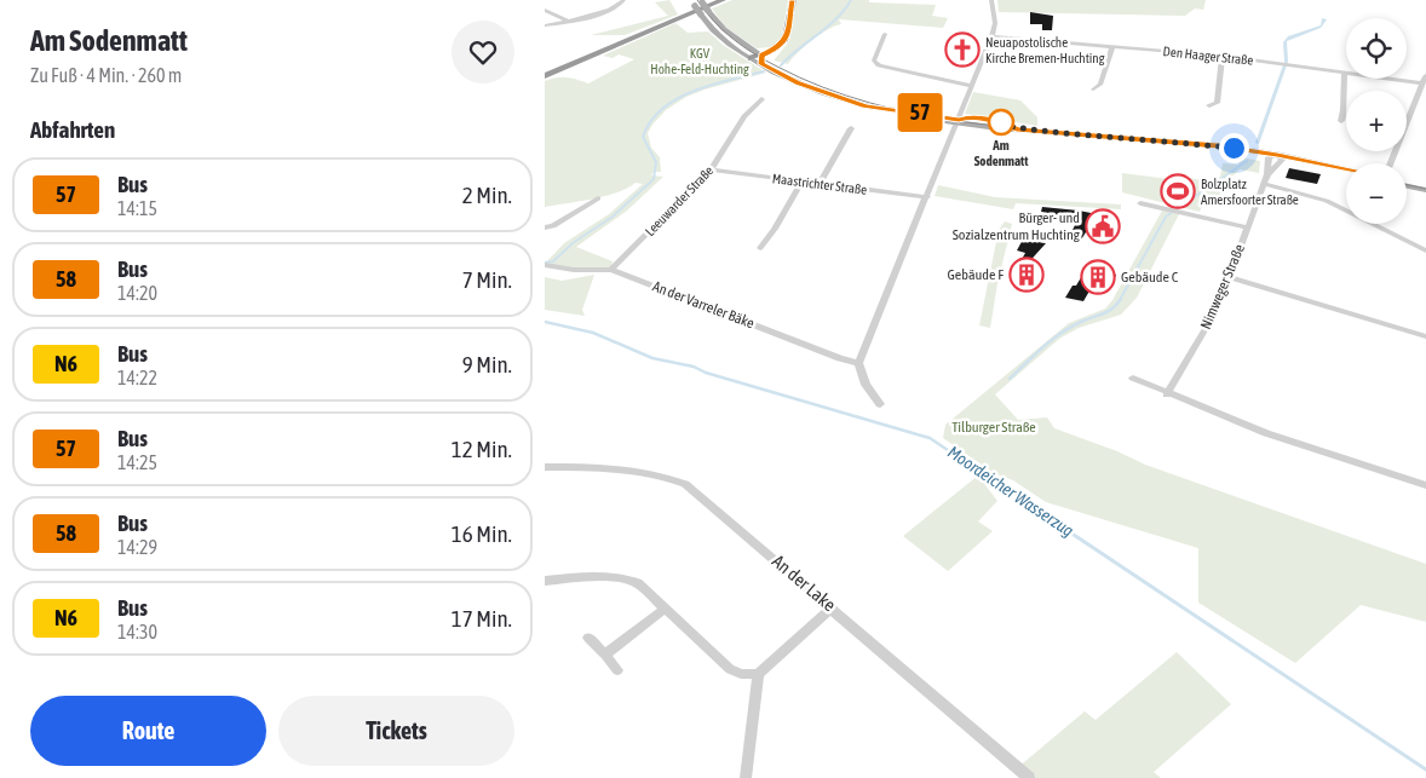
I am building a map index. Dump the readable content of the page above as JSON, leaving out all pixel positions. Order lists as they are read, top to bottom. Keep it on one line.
{"streets":{"street":["Den Haager Straße","Maastrichter Straße","Leeuwarder Straße","Nimweger Straße","An der Varreler Bäke","An der Lake"]},"crossings":[["Maastrichter Straße","Leeuwarder Straße"],["Leeuwarder Straße","An der Varreler Bäke"]],"water":["Moordeicher Wasserzug"],"parks":["KGV Hohe-Feld-Huchting","Tilburger Straße"],"places":{"church":["Neuapostolische Kirche Bremen-Huchting"],"other":["Am Sodenmatt"],"sports":["Bolzplatz Amersfoorter Straße"],"public building":["Bürger- und Sozialzentrum Huchting"],"building":["Gebäude F","Gebäude C"]},"lines":["bus line 57"],"page":{"heading":[["Am Sodenmatt","Zu Fuß · 4 Min. · 260 m"],"Abfahrten"],"on_map":"57","map_buttons":["+","−"],"list":[{"mark":"57","name":"Bus","note":"14:15","value":"2 Min."},{"mark":"58","name":"Bus","note":"14:20","value":"7 Min."},{"mark":"N6","name":"Bus","note":"14:22","value":"9 Min."},{"mark":"57","name":"Bus","note":"14:25","value":"12 Min."},{"mark":"58","name":"Bus","note":"14:29","value":"16 Min."},{"mark":"N6","name":"Bus","note":"14:30","value":"17 Min."}],"buttons":["Route","Tickets"]}}
